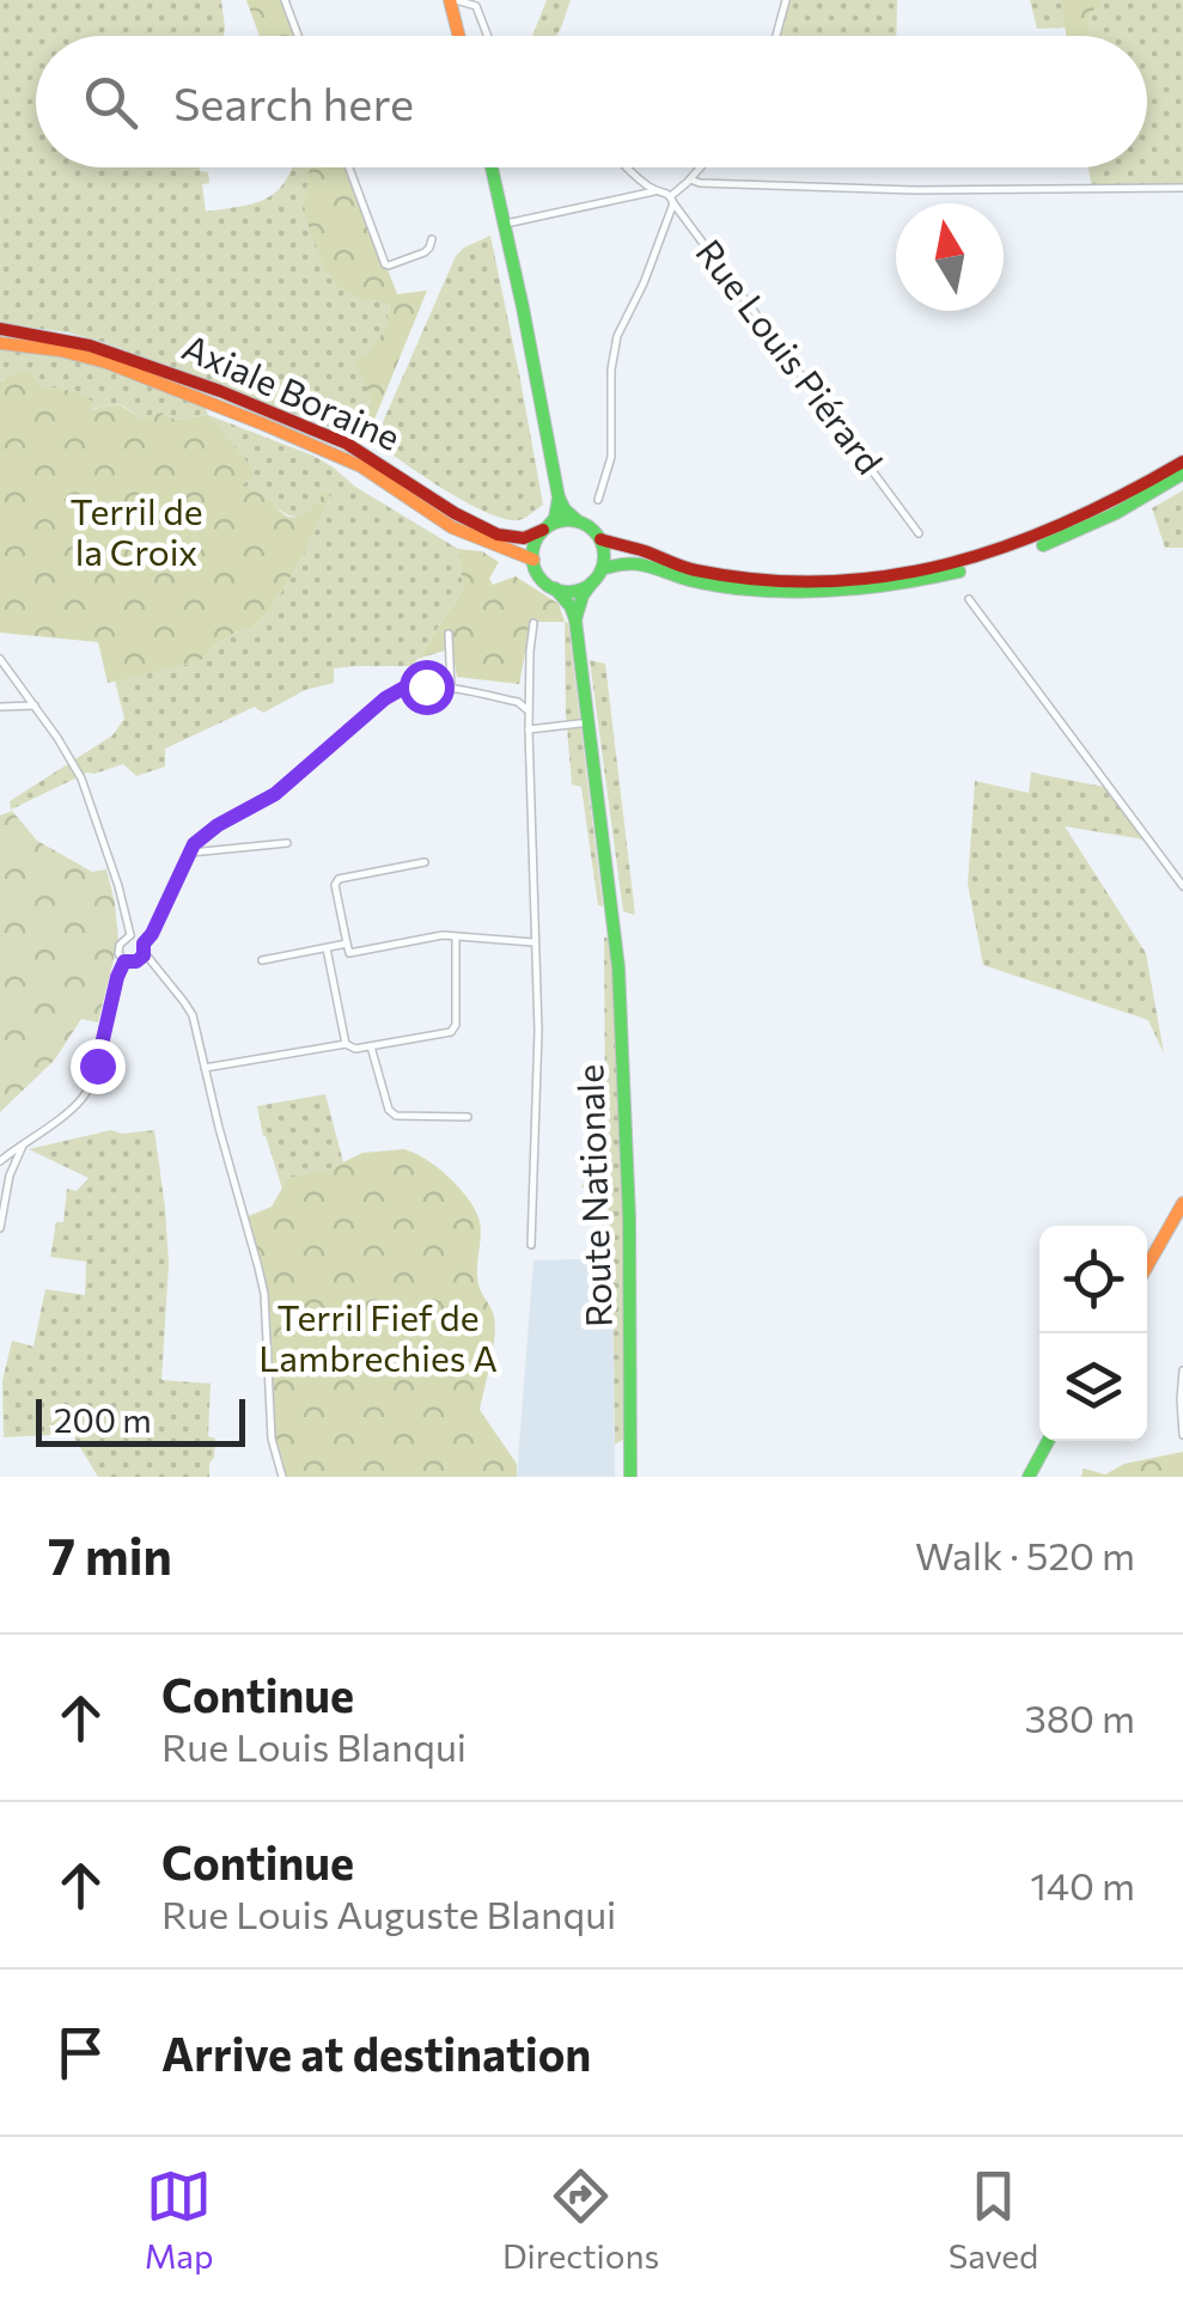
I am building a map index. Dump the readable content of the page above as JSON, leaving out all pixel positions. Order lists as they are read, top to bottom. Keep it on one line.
{"streets":{"main road":["Axiale Boraine","Route Nationale"],"street":["Rue Louis Piérard"]},"parks":["Terril de la Croix","Terril Fief de Lambrechies A"],"scale_bar":"200 m","north":"top","page":{"search":"Search here","scale":"200 m","heading":["7 min","Walk · 520 m"],"list":[["Continue","Rue Louis Blanqui","380 m"],["Continue","Rue Louis Auguste Blanqui","140 m"],"Arrive at destination"],"nav":["Map","Directions","Saved"]}}
